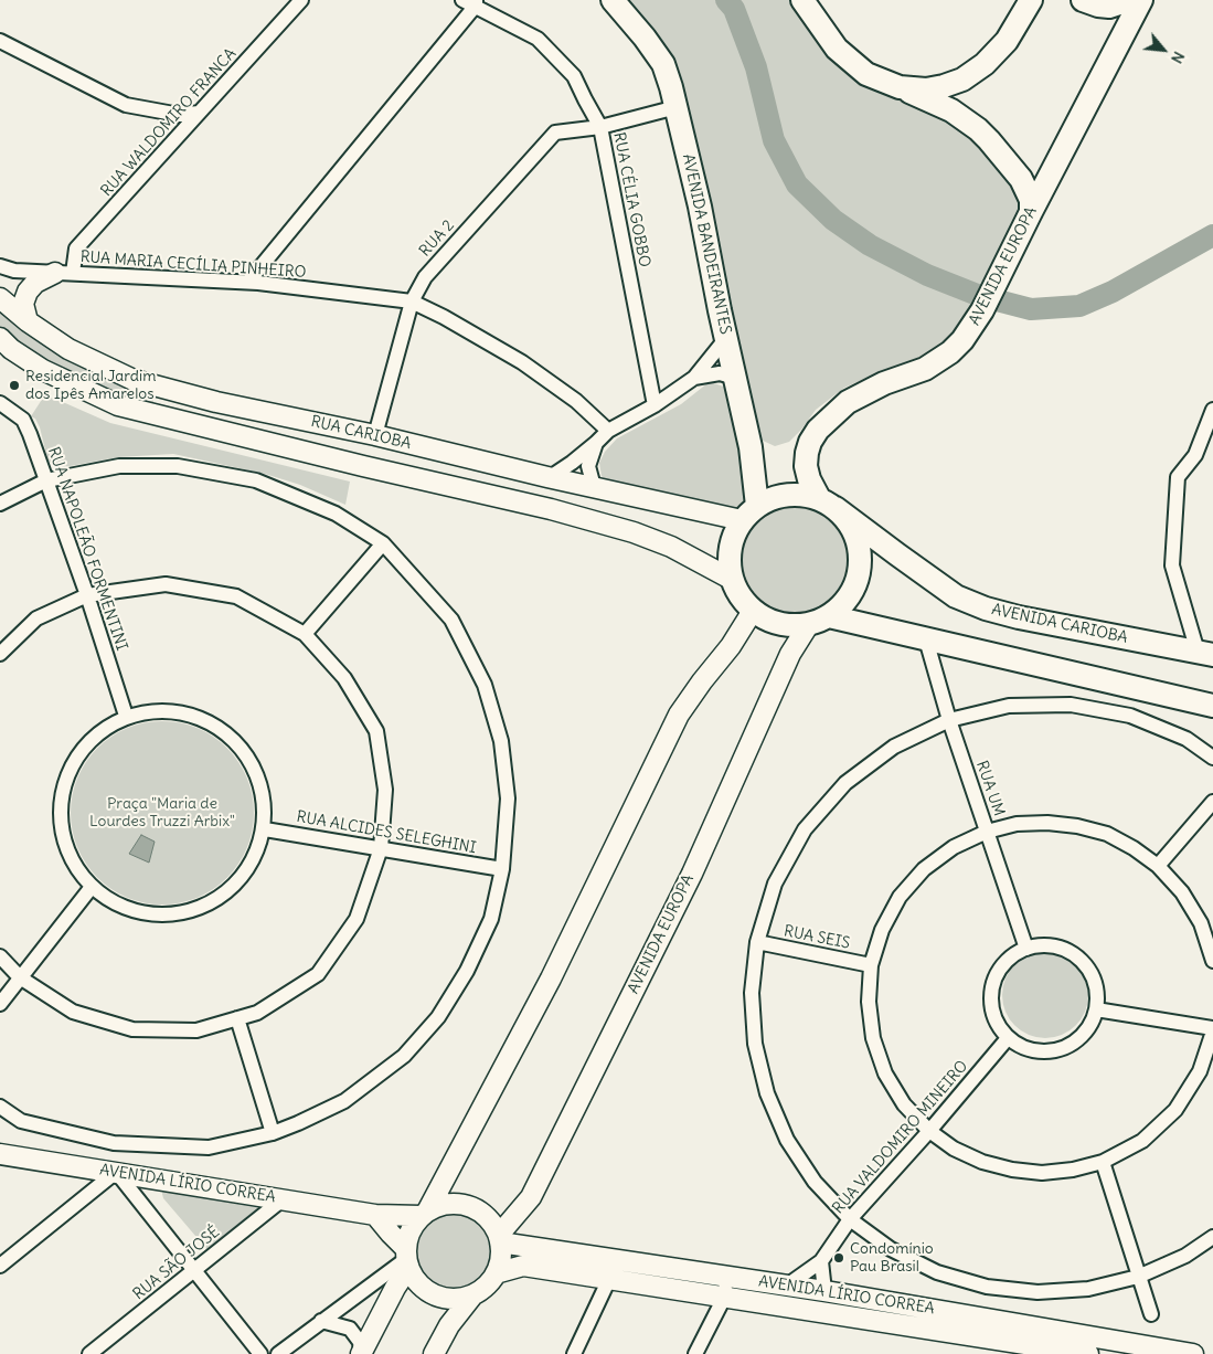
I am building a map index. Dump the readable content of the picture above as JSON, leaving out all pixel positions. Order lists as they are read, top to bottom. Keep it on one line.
{"streets":{"main road":["AVENIDA BANDEIRANTES","AVENIDA EUROPA","RUA CARIOBA","AVENIDA CARIOBA","AVENIDA LÍRIO CORREA"],"street":["RUA WALDOMIRO FRANCA","RUA CÉLIA GOBBO","RUA 2","RUA MARIA CECÍLIA PINHEIRO","RUA NAPOLEÃO FORMENTINI","RUA UM","RUA ALCIDES SELEGHINI","RUA SEIS","RUA VALDOMIRO MINEIRO","RUA SÃO JOSÉ"]},"crossings":[["RUA WALDOMIRO FRANCA","RUA MARIA CECÍLIA PINHEIRO"],["RUA CÉLIA GOBBO","RUA 2"],["RUA 2","AVENIDA BANDEIRANTES"],["RUA 2","RUA MARIA CECÍLIA PINHEIRO"],["RUA 2","RUA CARIOBA"],["AVENIDA BANDEIRANTES","AVENIDA EUROPA"],["AVENIDA BANDEIRANTES","RUA CARIOBA"],["AVENIDA BANDEIRANTES","AVENIDA CARIOBA"],["AVENIDA EUROPA","RUA CARIOBA"],["AVENIDA EUROPA","AVENIDA CARIOBA"],["AVENIDA EUROPA","AVENIDA LÍRIO CORREA"],["RUA CARIOBA","AVENIDA CARIOBA"],["RUA UM","RUA VALDOMIRO MINEIRO"],["RUA VALDOMIRO MINEIRO","AVENIDA LÍRIO CORREA"],["AVENIDA LÍRIO CORREA","RUA SÃO JOSÉ"]],"parks":["Praça \"Maria de Lourdes Truzzi Arbix\""],"places":["Residencial Jardim dos Ipês Amarelos","Condomínio Pau Brasil"],"north":"bottom right"}
